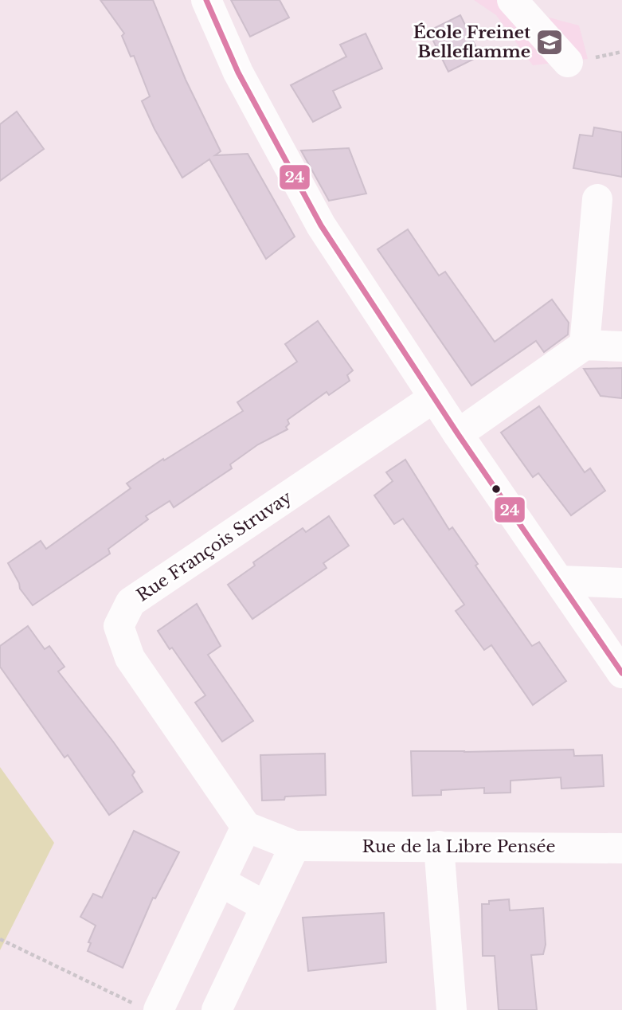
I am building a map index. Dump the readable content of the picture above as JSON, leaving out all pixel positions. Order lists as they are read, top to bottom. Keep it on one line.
{"streets":{"street":["Rue François Struvay","Rue de la Libre Pensée"]},"places":{"school or university":["École Freinet Belleflamme"]},"lines":["transit line 24"]}
